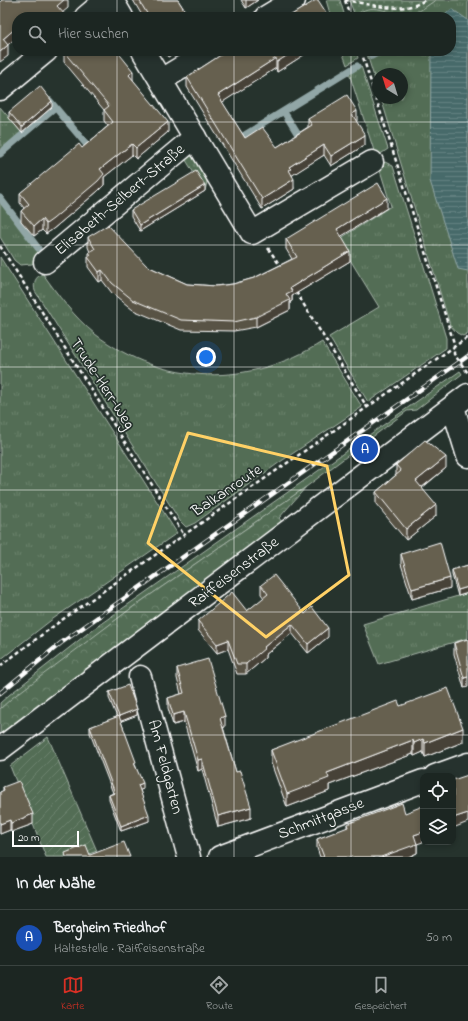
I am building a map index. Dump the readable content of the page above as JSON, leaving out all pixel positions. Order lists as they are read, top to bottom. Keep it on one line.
{"streets":{"street":["Elisabeth-Selbert-Straße","Raiffeisenstraße","Am Feldgarten","Schmittgasse"],"path":["Trude-Herr-Weg","Balkanroute"]},"crossings":[["Trude-Herr-Weg","Balkanroute"]],"scale_bar":"20 m","north":"top left","page":{"search":"Hier suchen","pins":"A","scale":"20 m","heading":"In der Nähe","list":[{"mark":"A","name":"Bergheim Friedhof","note":"Haltestelle · Raiffeisenstraße","value":"50 m"}],"nav":["Karte","Route","Gespeichert"]}}
